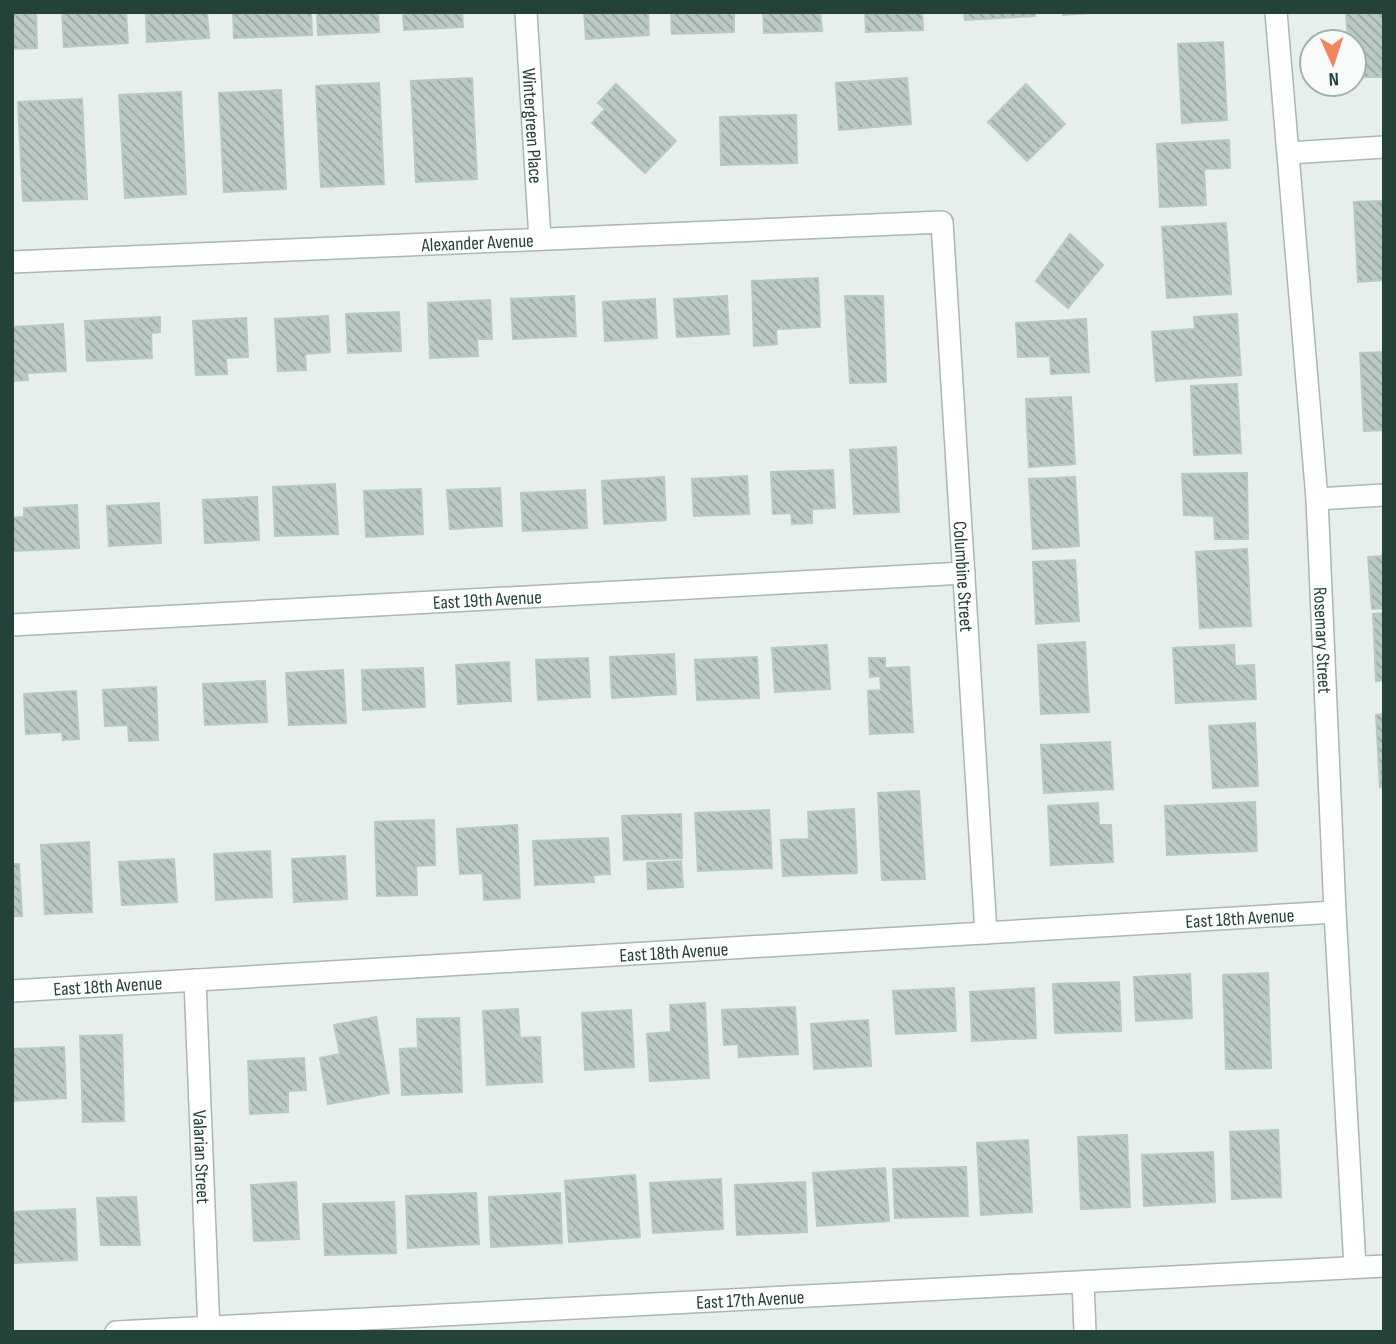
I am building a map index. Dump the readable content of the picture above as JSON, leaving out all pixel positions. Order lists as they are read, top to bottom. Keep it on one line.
{"streets":{"street":["Wintergreen Place","Alexander Avenue","Columbine Street","East 19th Avenue","Rosemary Street","East 18th Avenue","Valarian Street","East 17th Avenue"]},"crossings":[["Wintergreen Place","Alexander Avenue"],["Alexander Avenue","Columbine Street"],["Columbine Street","East 19th Avenue"],["Columbine Street","East 18th Avenue"],["Rosemary Street","East 18th Avenue"],["Rosemary Street","East 17th Avenue"],["East 18th Avenue","Valarian Street"],["Valarian Street","East 17th Avenue"]],"north":"bottom"}
